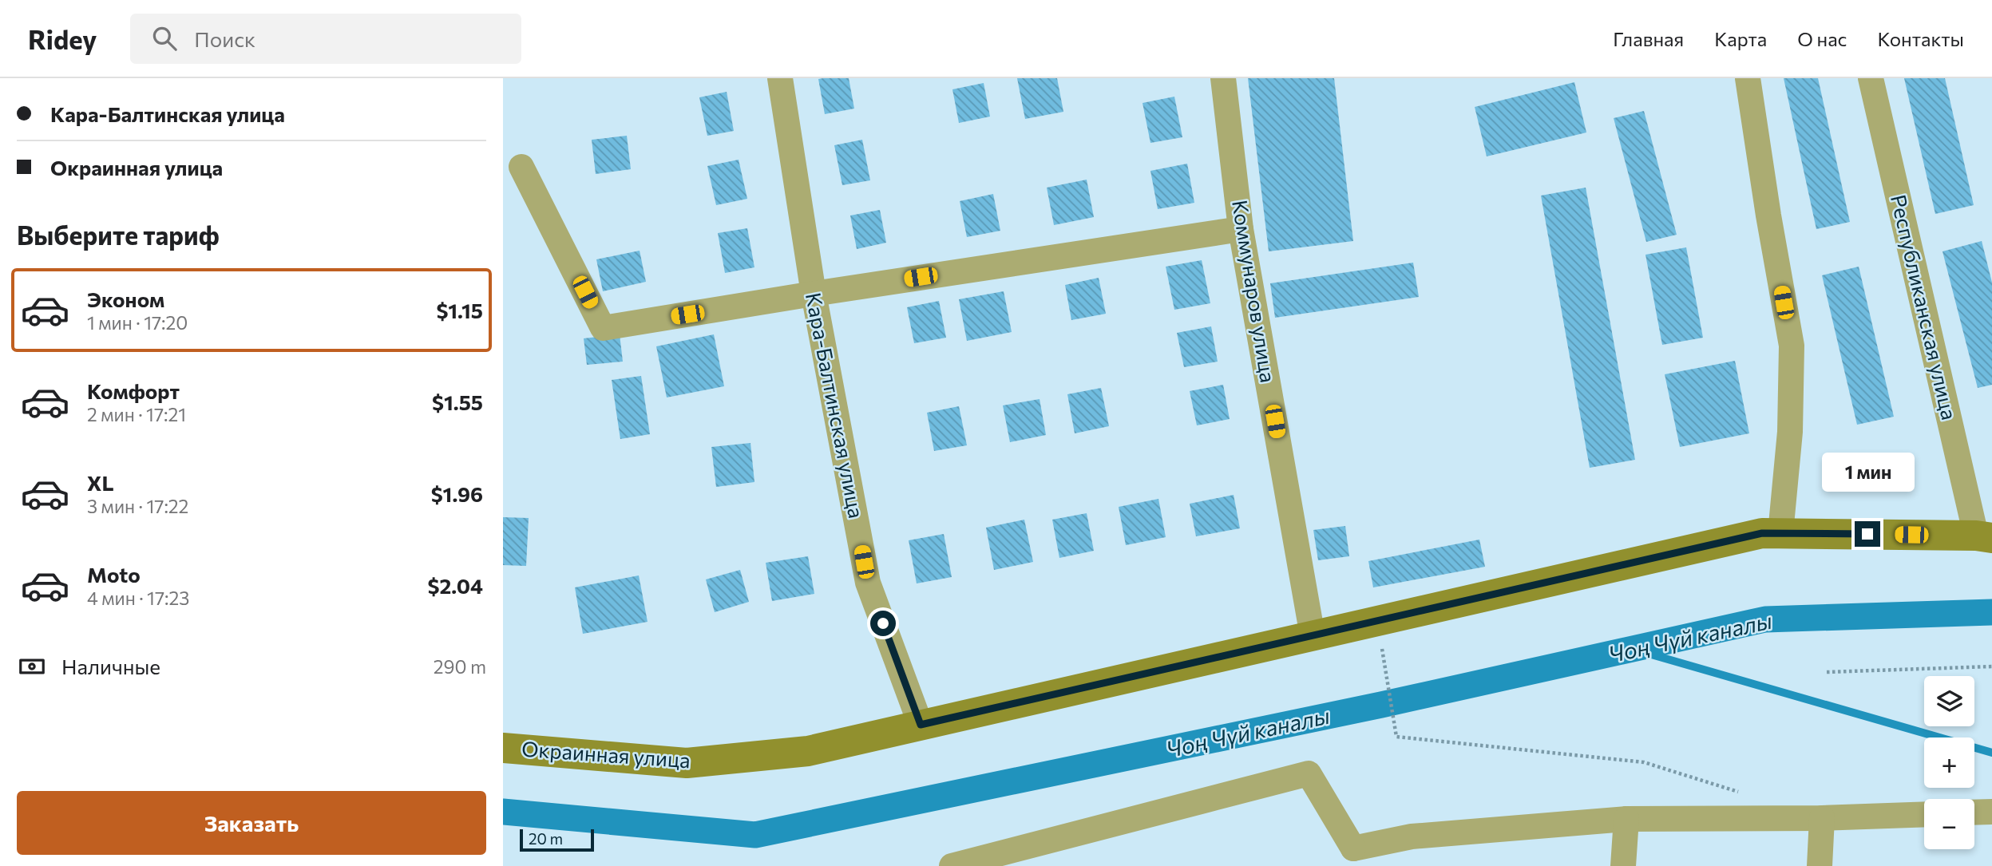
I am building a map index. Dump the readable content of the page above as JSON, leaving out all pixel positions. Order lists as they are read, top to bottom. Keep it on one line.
{"streets":{"street":["Коммунаров улица","Республиканская улица","Кара-Балтинская улица","Окраинная улица"]},"crossings":[["Коммунаров улица","Окраинная улица"],["Республиканская улица","Окраинная улица"],["Кара-Балтинская улица","Окраинная улица"]],"water":["Чоң Чүй каналы"],"scale_bar":"20 m","page":{"header":"Ridey","search":"Поиск","nav":["Главная","Карта","О нас","Контакты"],"banner":["Кара-Балтинская улица","Окраинная улица"],"heading":"Выберите тариф","list":[{"name":"Эконом","note":"1 мин · 17:20","value":"$1.15"},{"name":"Комфорт","note":"2 мин · 17:21","value":"$1.55"},{"name":"XL","note":"3 мин · 17:22","value":"$1.96"},{"name":"Moto","note":"4 мин · 17:23","value":"$2.04"}],"bubble":"1 мин","pay":["Наличные","290 m"],"map_buttons":["+","−"],"buttons":"Заказать","scale":"20 m"}}
